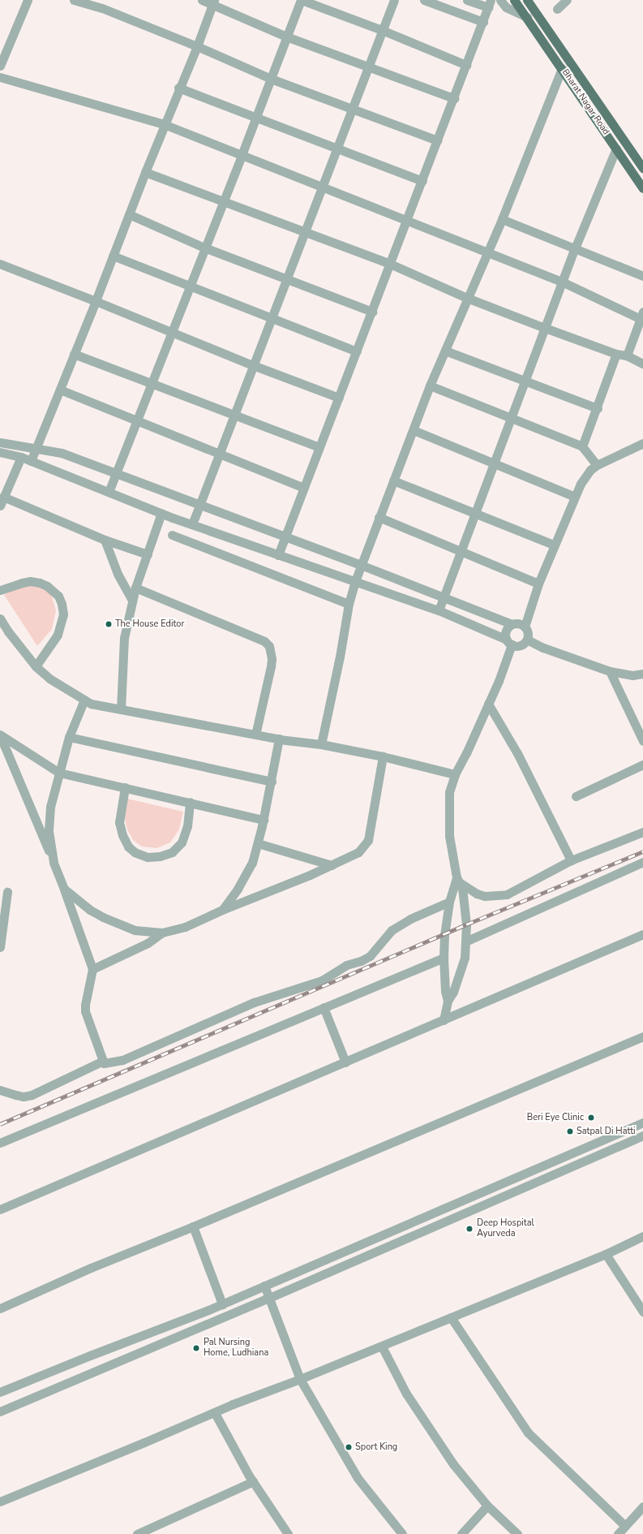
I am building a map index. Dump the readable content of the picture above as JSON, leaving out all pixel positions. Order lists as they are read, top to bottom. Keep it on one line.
{"streets":{"main road":["Bharat Nagar Road"]},"places":["The House Editor","Beri Eye Clinic","Satpal Di Hatti","Deep Hospital Ayurveda","Pal Nursing Home, Ludhiana","Sport King"]}
